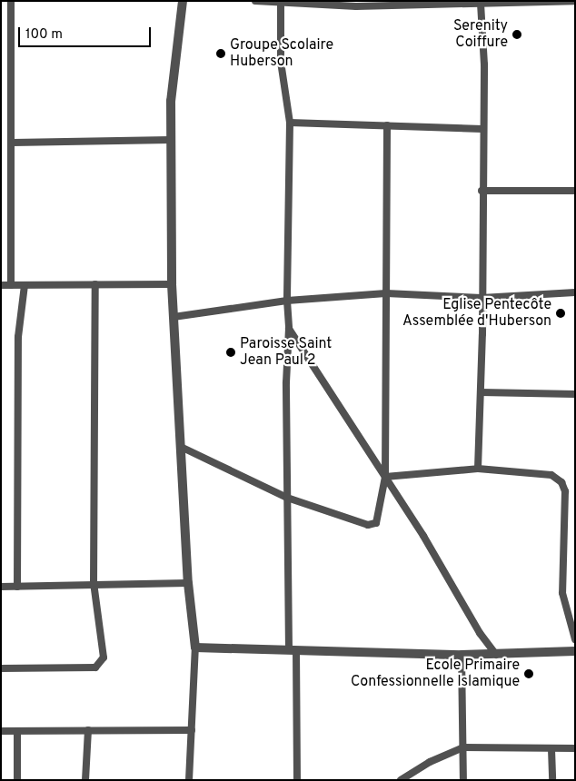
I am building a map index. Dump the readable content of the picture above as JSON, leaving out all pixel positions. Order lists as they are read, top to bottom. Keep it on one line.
{"places":["Serenity Coiffure","Groupe Scolaire Huberson","Eglise Pentecôte Assemblée d'Huberson","Paroisse Saint Jean Paul 2","Ecole Primaire Confessionnelle Islamique"],"scale_bar":"100 m"}
